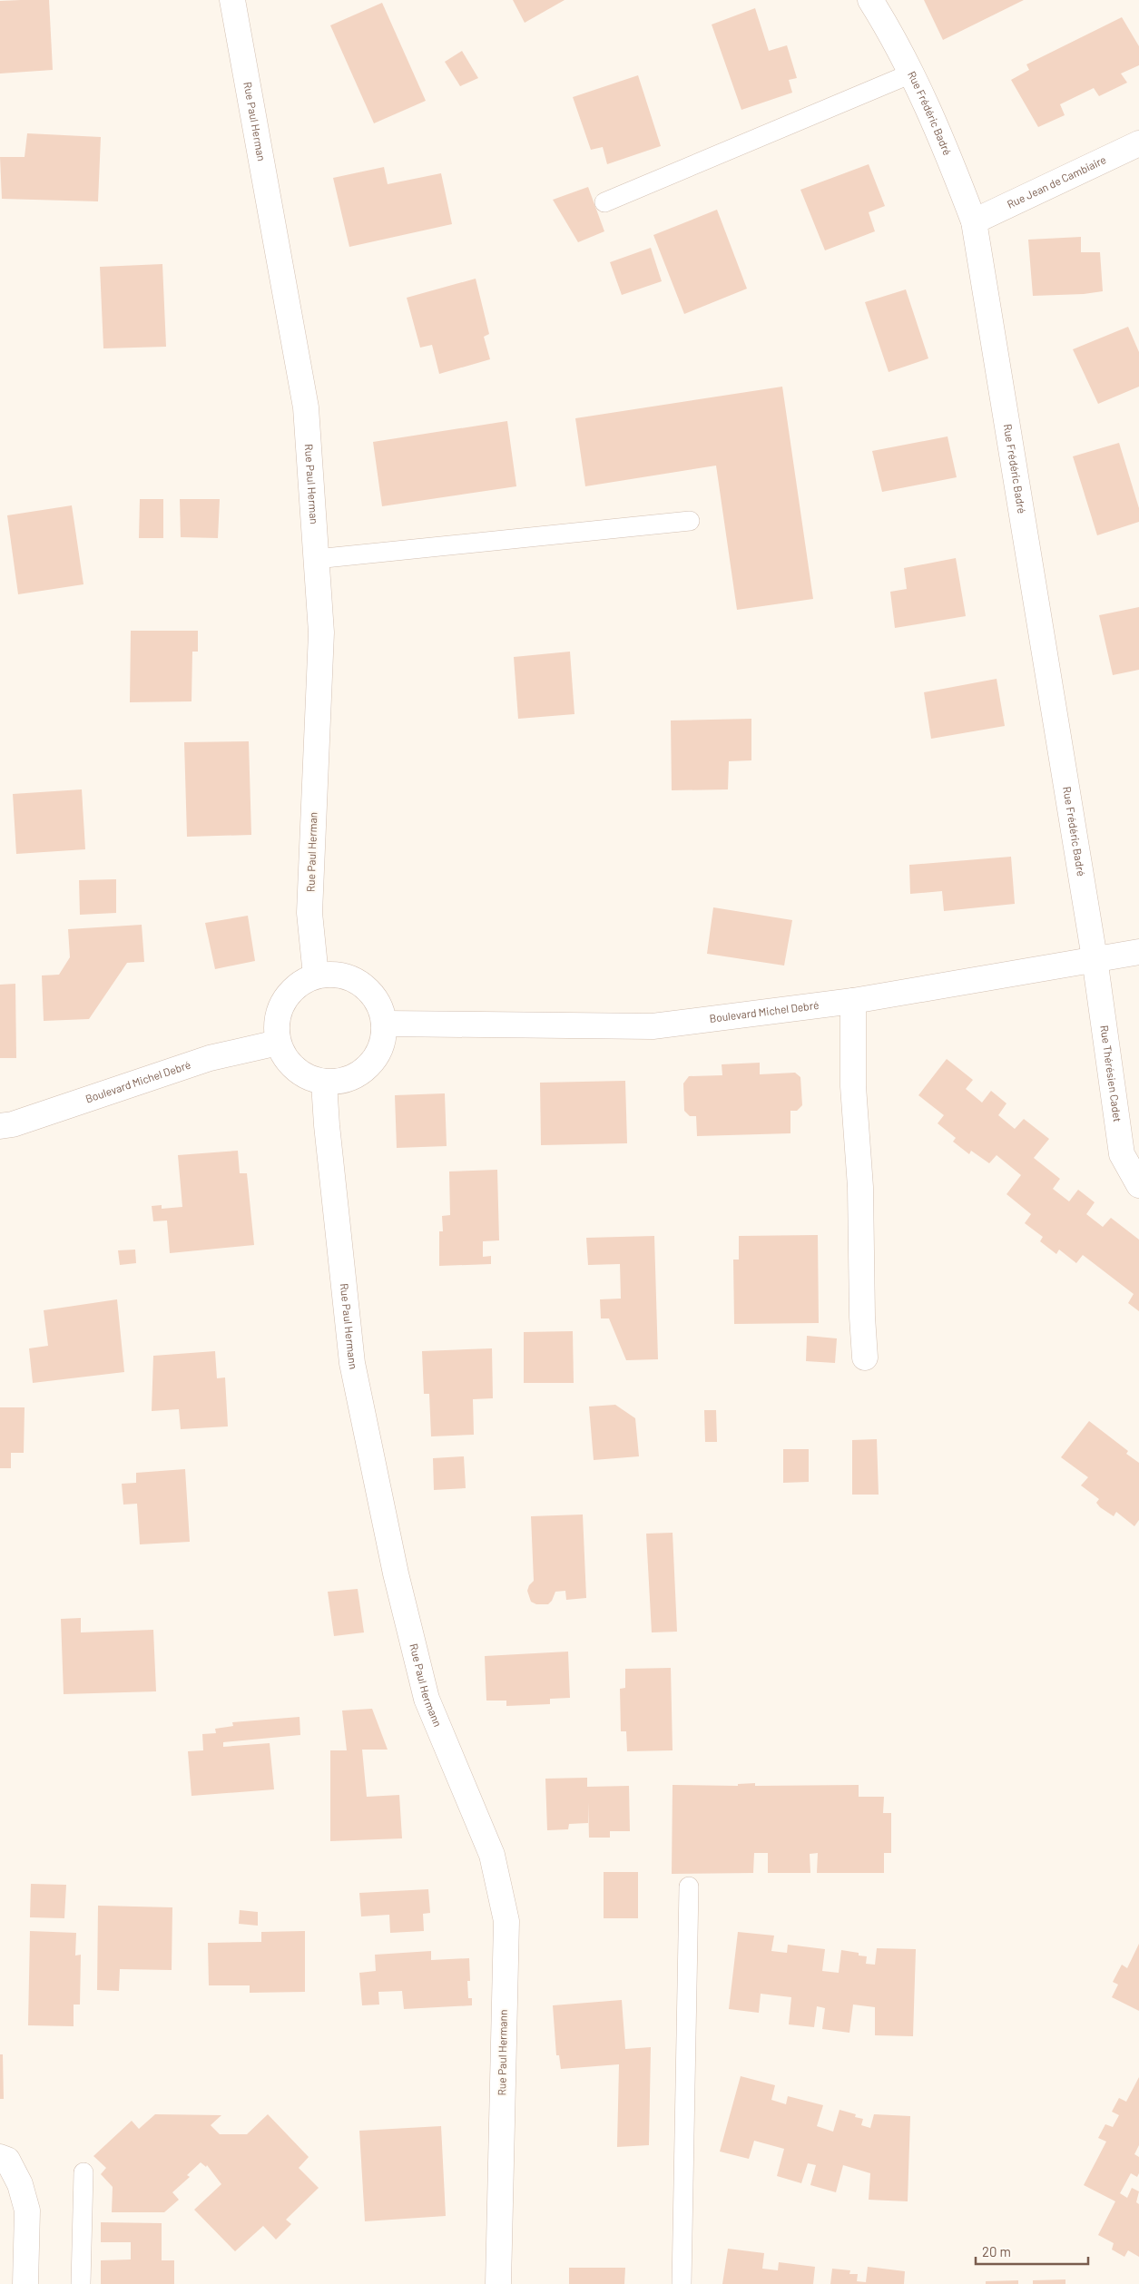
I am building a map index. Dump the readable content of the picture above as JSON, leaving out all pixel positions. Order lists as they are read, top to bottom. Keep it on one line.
{"streets":{"street":["Rue Frédéric Badré","Rue Paul Herman","Rue Jean de Cambiaire","Boulevard Michel Debré","Rue Thérésien Cadet","Rue Paul Hermann"]},"crossings":[["Rue Frédéric Badré","Rue Jean de Cambiaire"],["Rue Frédéric Badré","Boulevard Michel Debré"],["Rue Frédéric Badré","Rue Thérésien Cadet"],["Rue Paul Herman","Boulevard Michel Debré"],["Rue Paul Herman","Rue Paul Hermann"],["Boulevard Michel Debré","Rue Thérésien Cadet"],["Boulevard Michel Debré","Rue Paul Hermann"]],"scale_bar":"20 m"}
